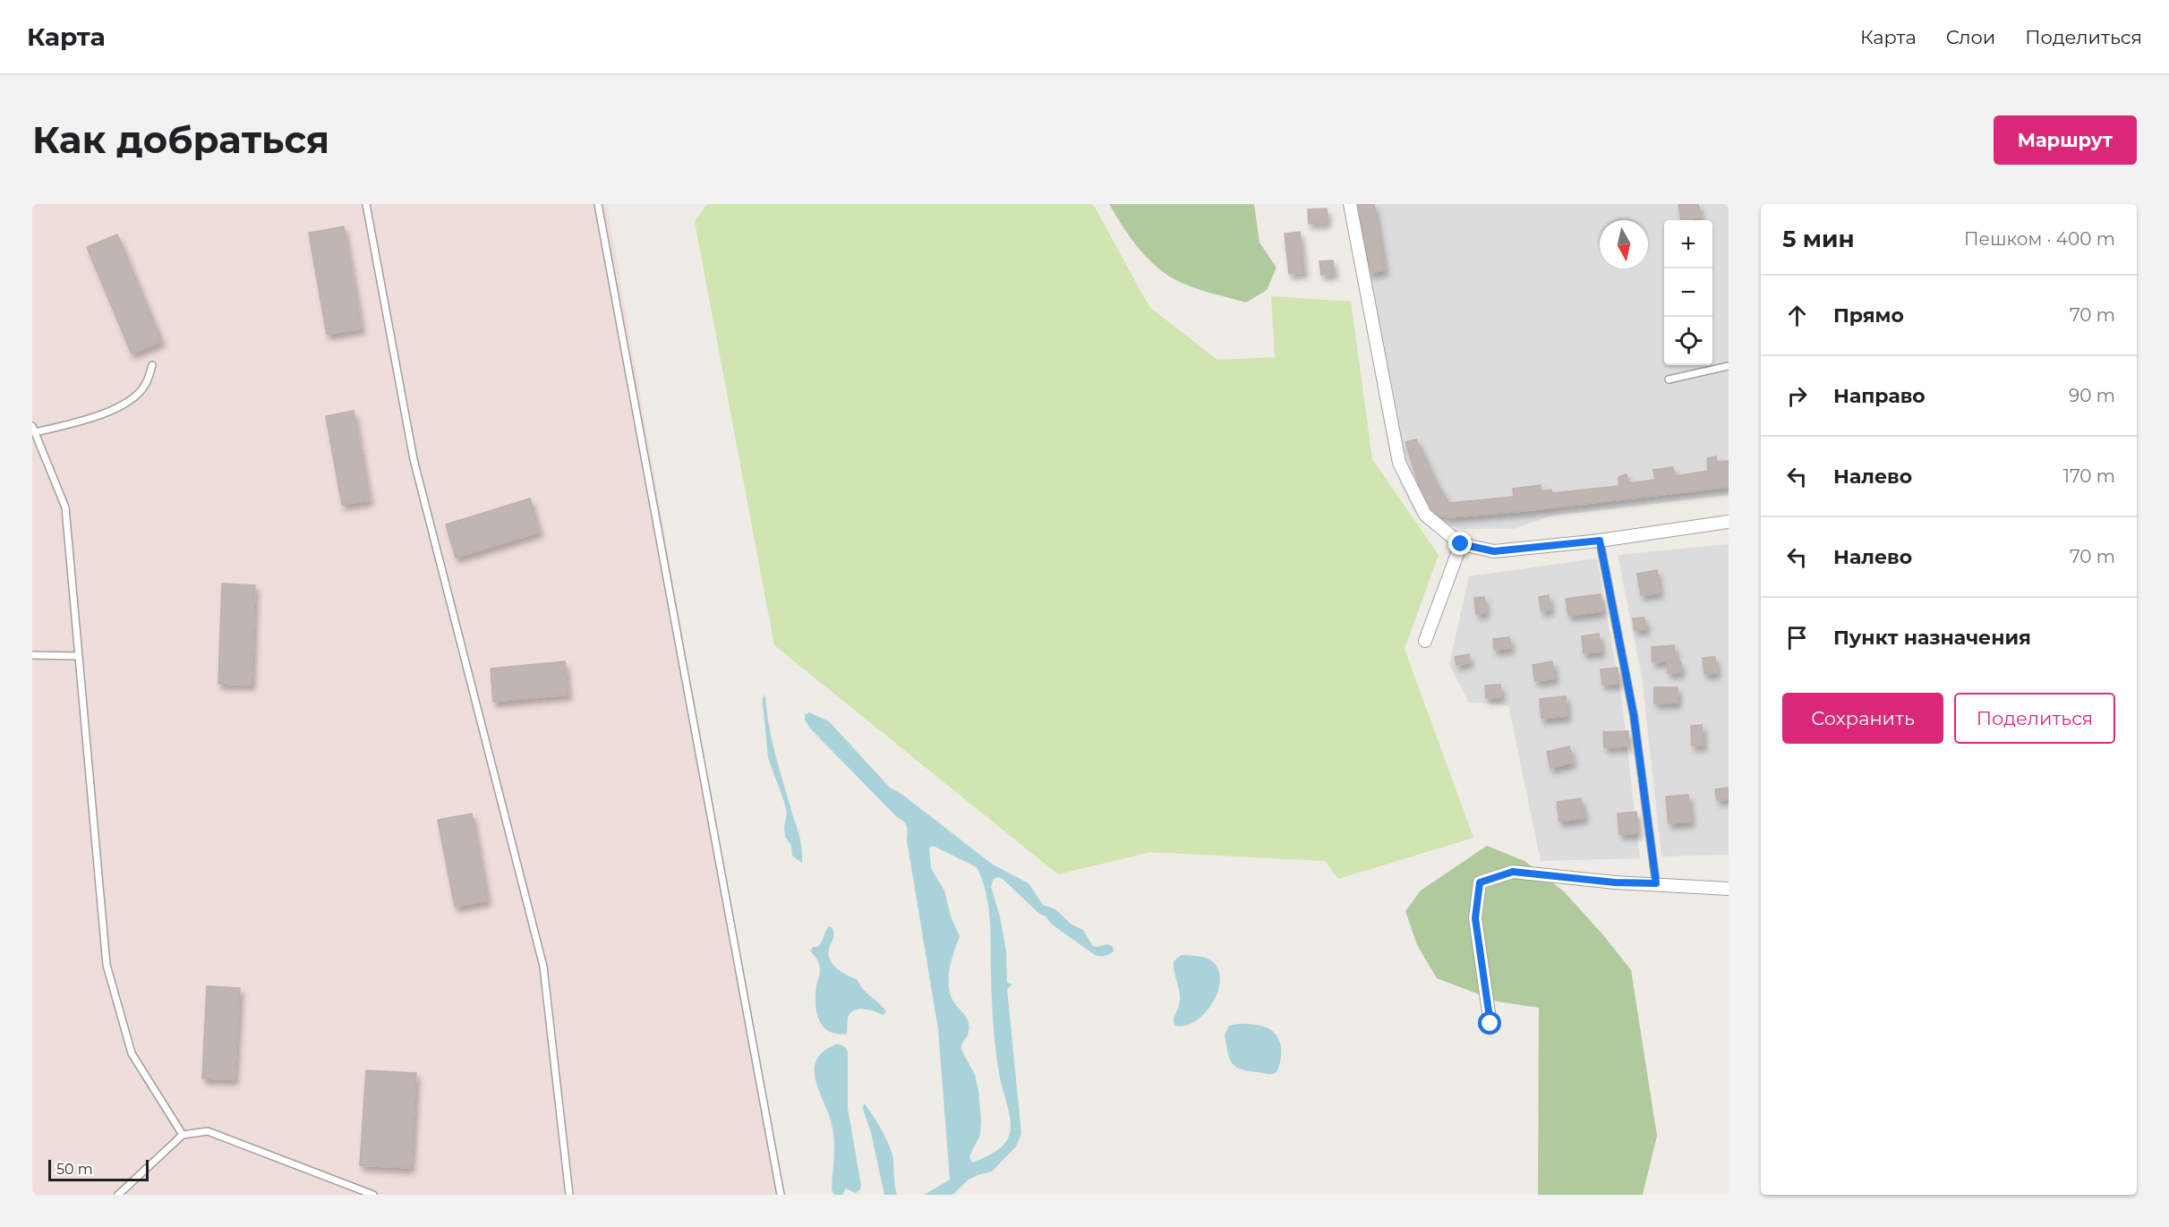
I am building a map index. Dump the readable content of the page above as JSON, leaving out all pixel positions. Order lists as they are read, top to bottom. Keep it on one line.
{"scale_bar":"50 m","north":"bottom","page":{"header":"Карта","nav":["Карта","Слои","Поделиться"],"buttons":["Маршрут",["Сохранить","Поделиться"]],"title":"Как добраться","heading":["5 мин","Пешком · 400 m"],"map_buttons":["+","−"],"list":[["Прямо","70 m"],["Направо","90 m"],["Налево","170 m"],["Налево","70 m"],"Пункт назначения"],"scale":"50 m"}}
